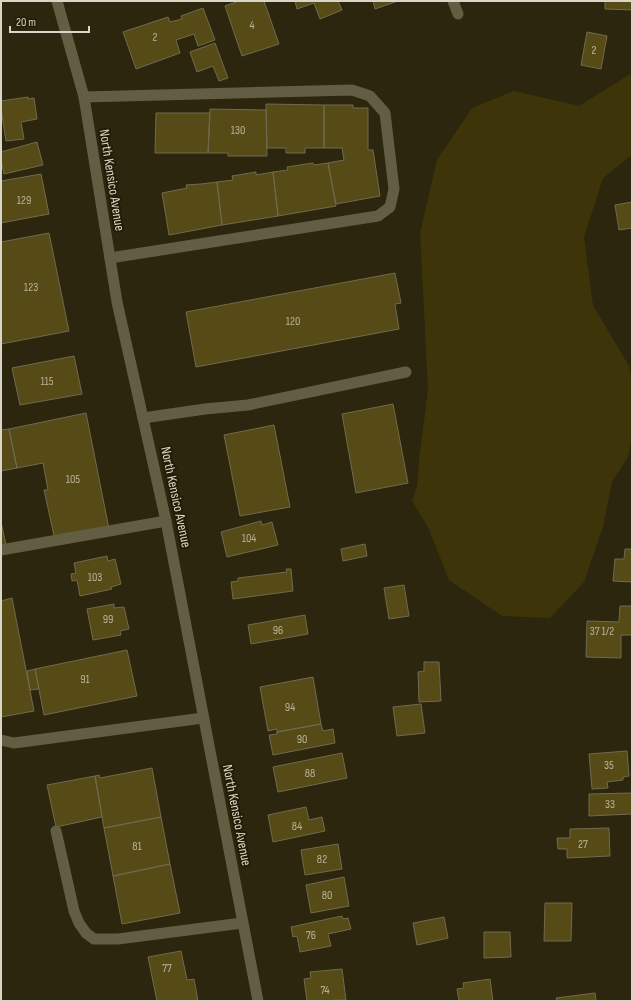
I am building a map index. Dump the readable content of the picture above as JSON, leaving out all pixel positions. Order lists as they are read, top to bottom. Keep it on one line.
{"streets":{"street":["North Kensico Avenue"]},"house_numbers":["4","2","2","130","129","123","120","115","105","104","103","99","96","37 1/2","91","94","90","35","88","33","84","27","81","82","80","76","77","74"],"scale_bar":"20 m"}
